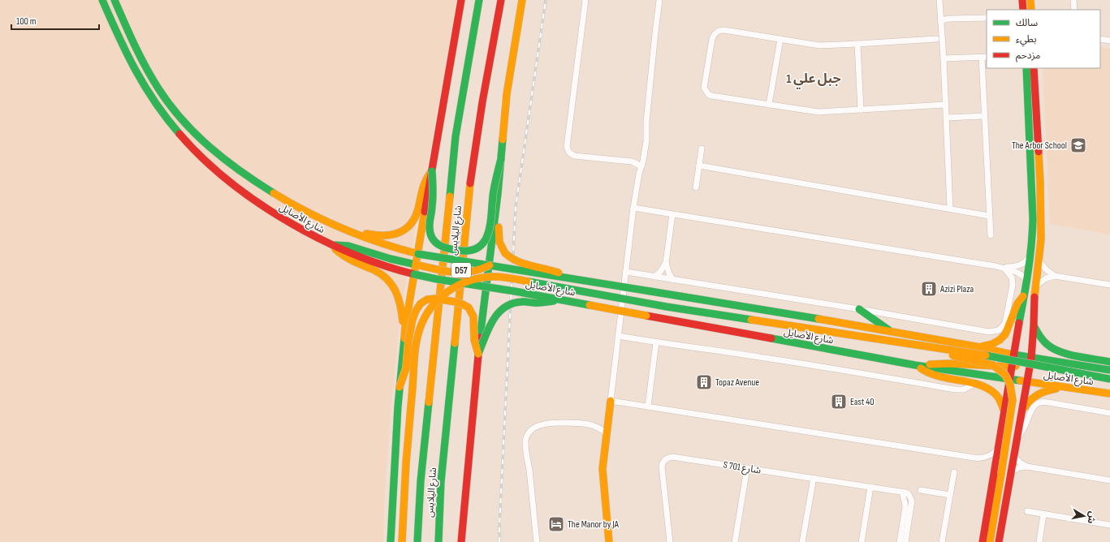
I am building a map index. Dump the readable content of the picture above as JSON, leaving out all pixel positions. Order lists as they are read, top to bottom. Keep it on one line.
{"streets":{"main road":["شارع الأصايل","شارع اليلايس","D57"],"street":["S 701 شارع"]},"districts":["جبل علي 1"],"places":{"school or university":["The Arbor School"],"building":["Azizi Plaza","Topaz Avenue","East 40"],"hotel":["The Manor by JA"]},"legend":["سالك","بطيء","مزدحم"],"scale_bar":"100 m","north":"right"}
